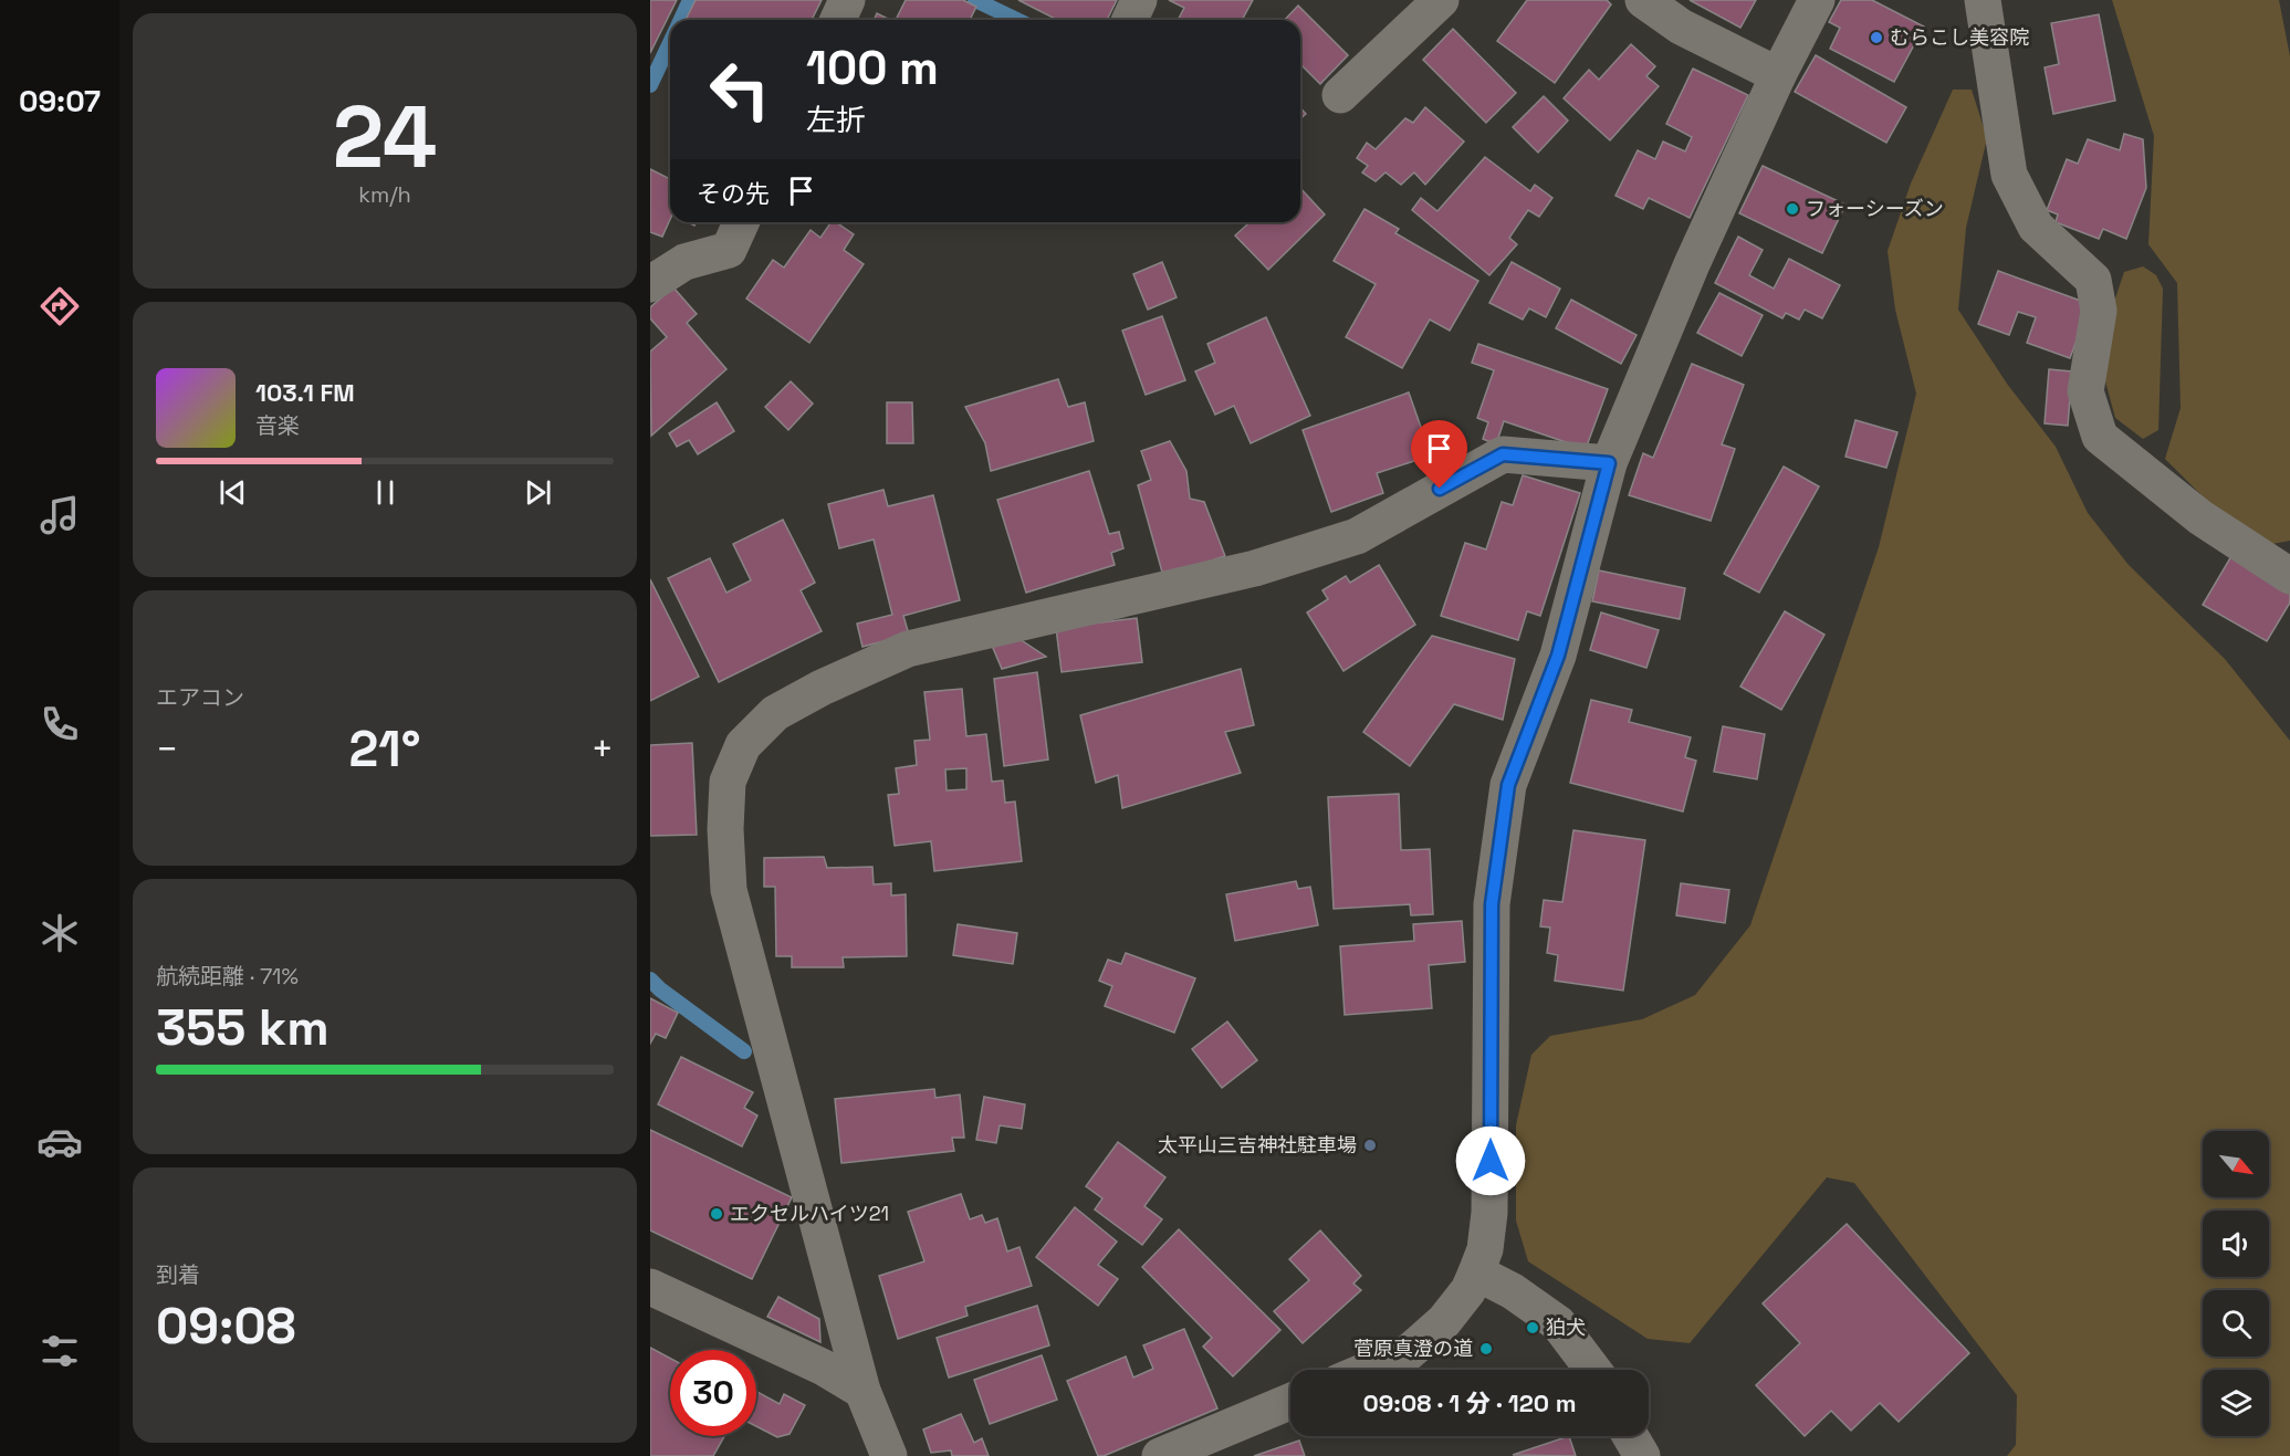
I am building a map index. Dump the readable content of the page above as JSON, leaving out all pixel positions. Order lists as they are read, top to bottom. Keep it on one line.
{"places":["むらこし美容院","フォーシーズン","太平山三吉神社駐車場","エクセルハイツ21","狛犬","菅原真澄の道"],"north":"bottom right","page":{"tabs":"09:07","tile":[["24","km/h"],"エアコン",["航続距離 · 71%","355 km"],["到着","09:08"]],"turn":["100 m","左折"],"then":"その先","song":["103.1 FM","音楽"],"heat":["−","21°","+"],"limit":"30","trip":"09:08 · 1 分 · 120 m"}}
